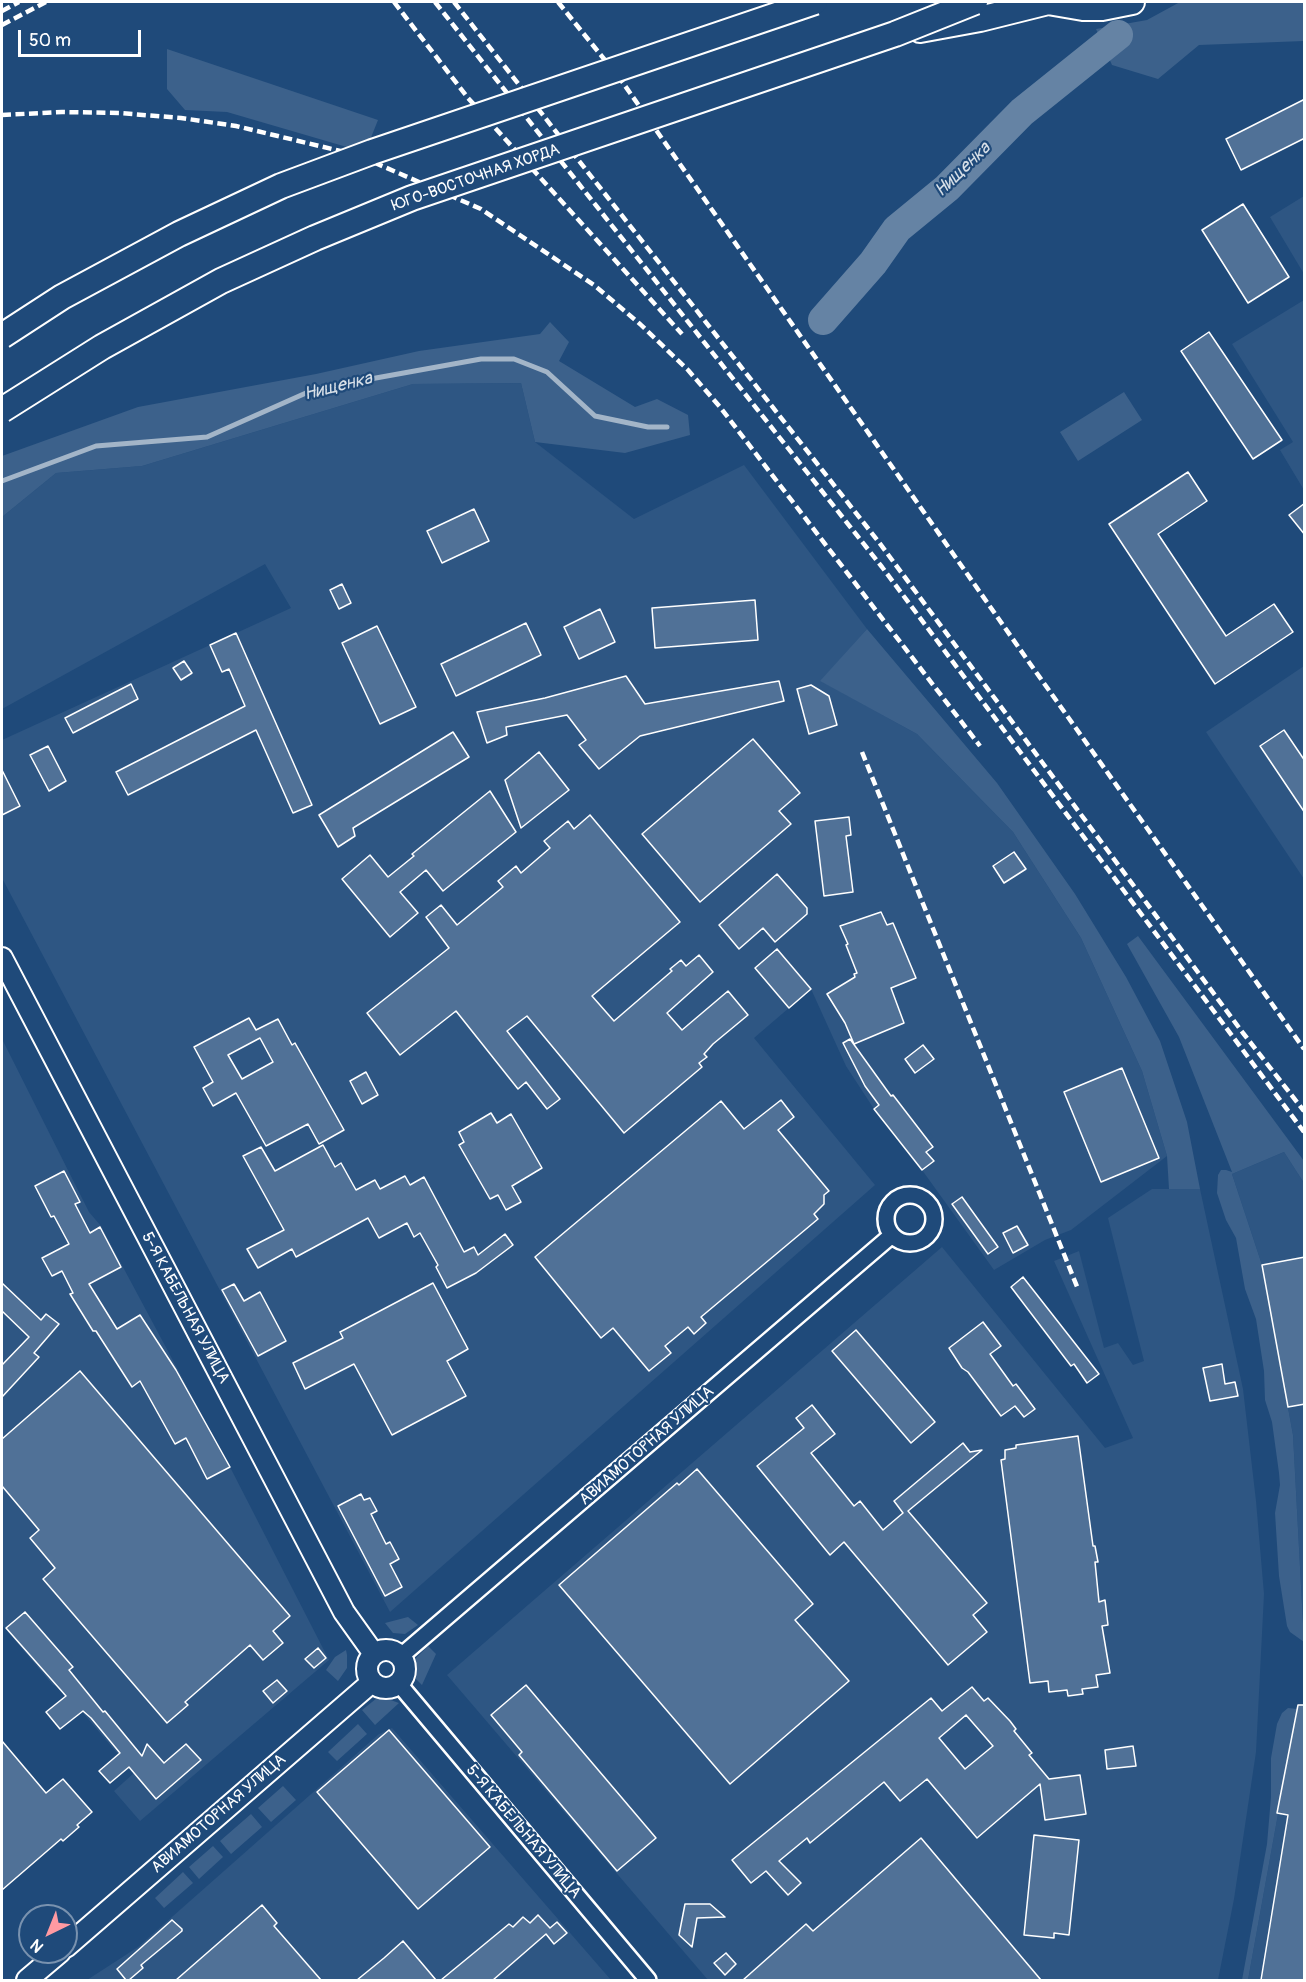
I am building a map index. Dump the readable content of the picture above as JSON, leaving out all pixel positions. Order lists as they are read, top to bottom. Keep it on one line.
{"streets":{"main road":["ЮГО-ВОСТОЧНАЯ ХОРДА"],"street":["5-Я КАБЕЛЬНАЯ УЛИЦА","АВИАМОТОРНАЯ УЛИЦА"]},"crossings":[["5-Я КАБЕЛЬНАЯ УЛИЦА","АВИАМОТОРНАЯ УЛИЦА"]],"water":["Нищенка"],"scale_bar":"50 m","north":"bottom left"}
